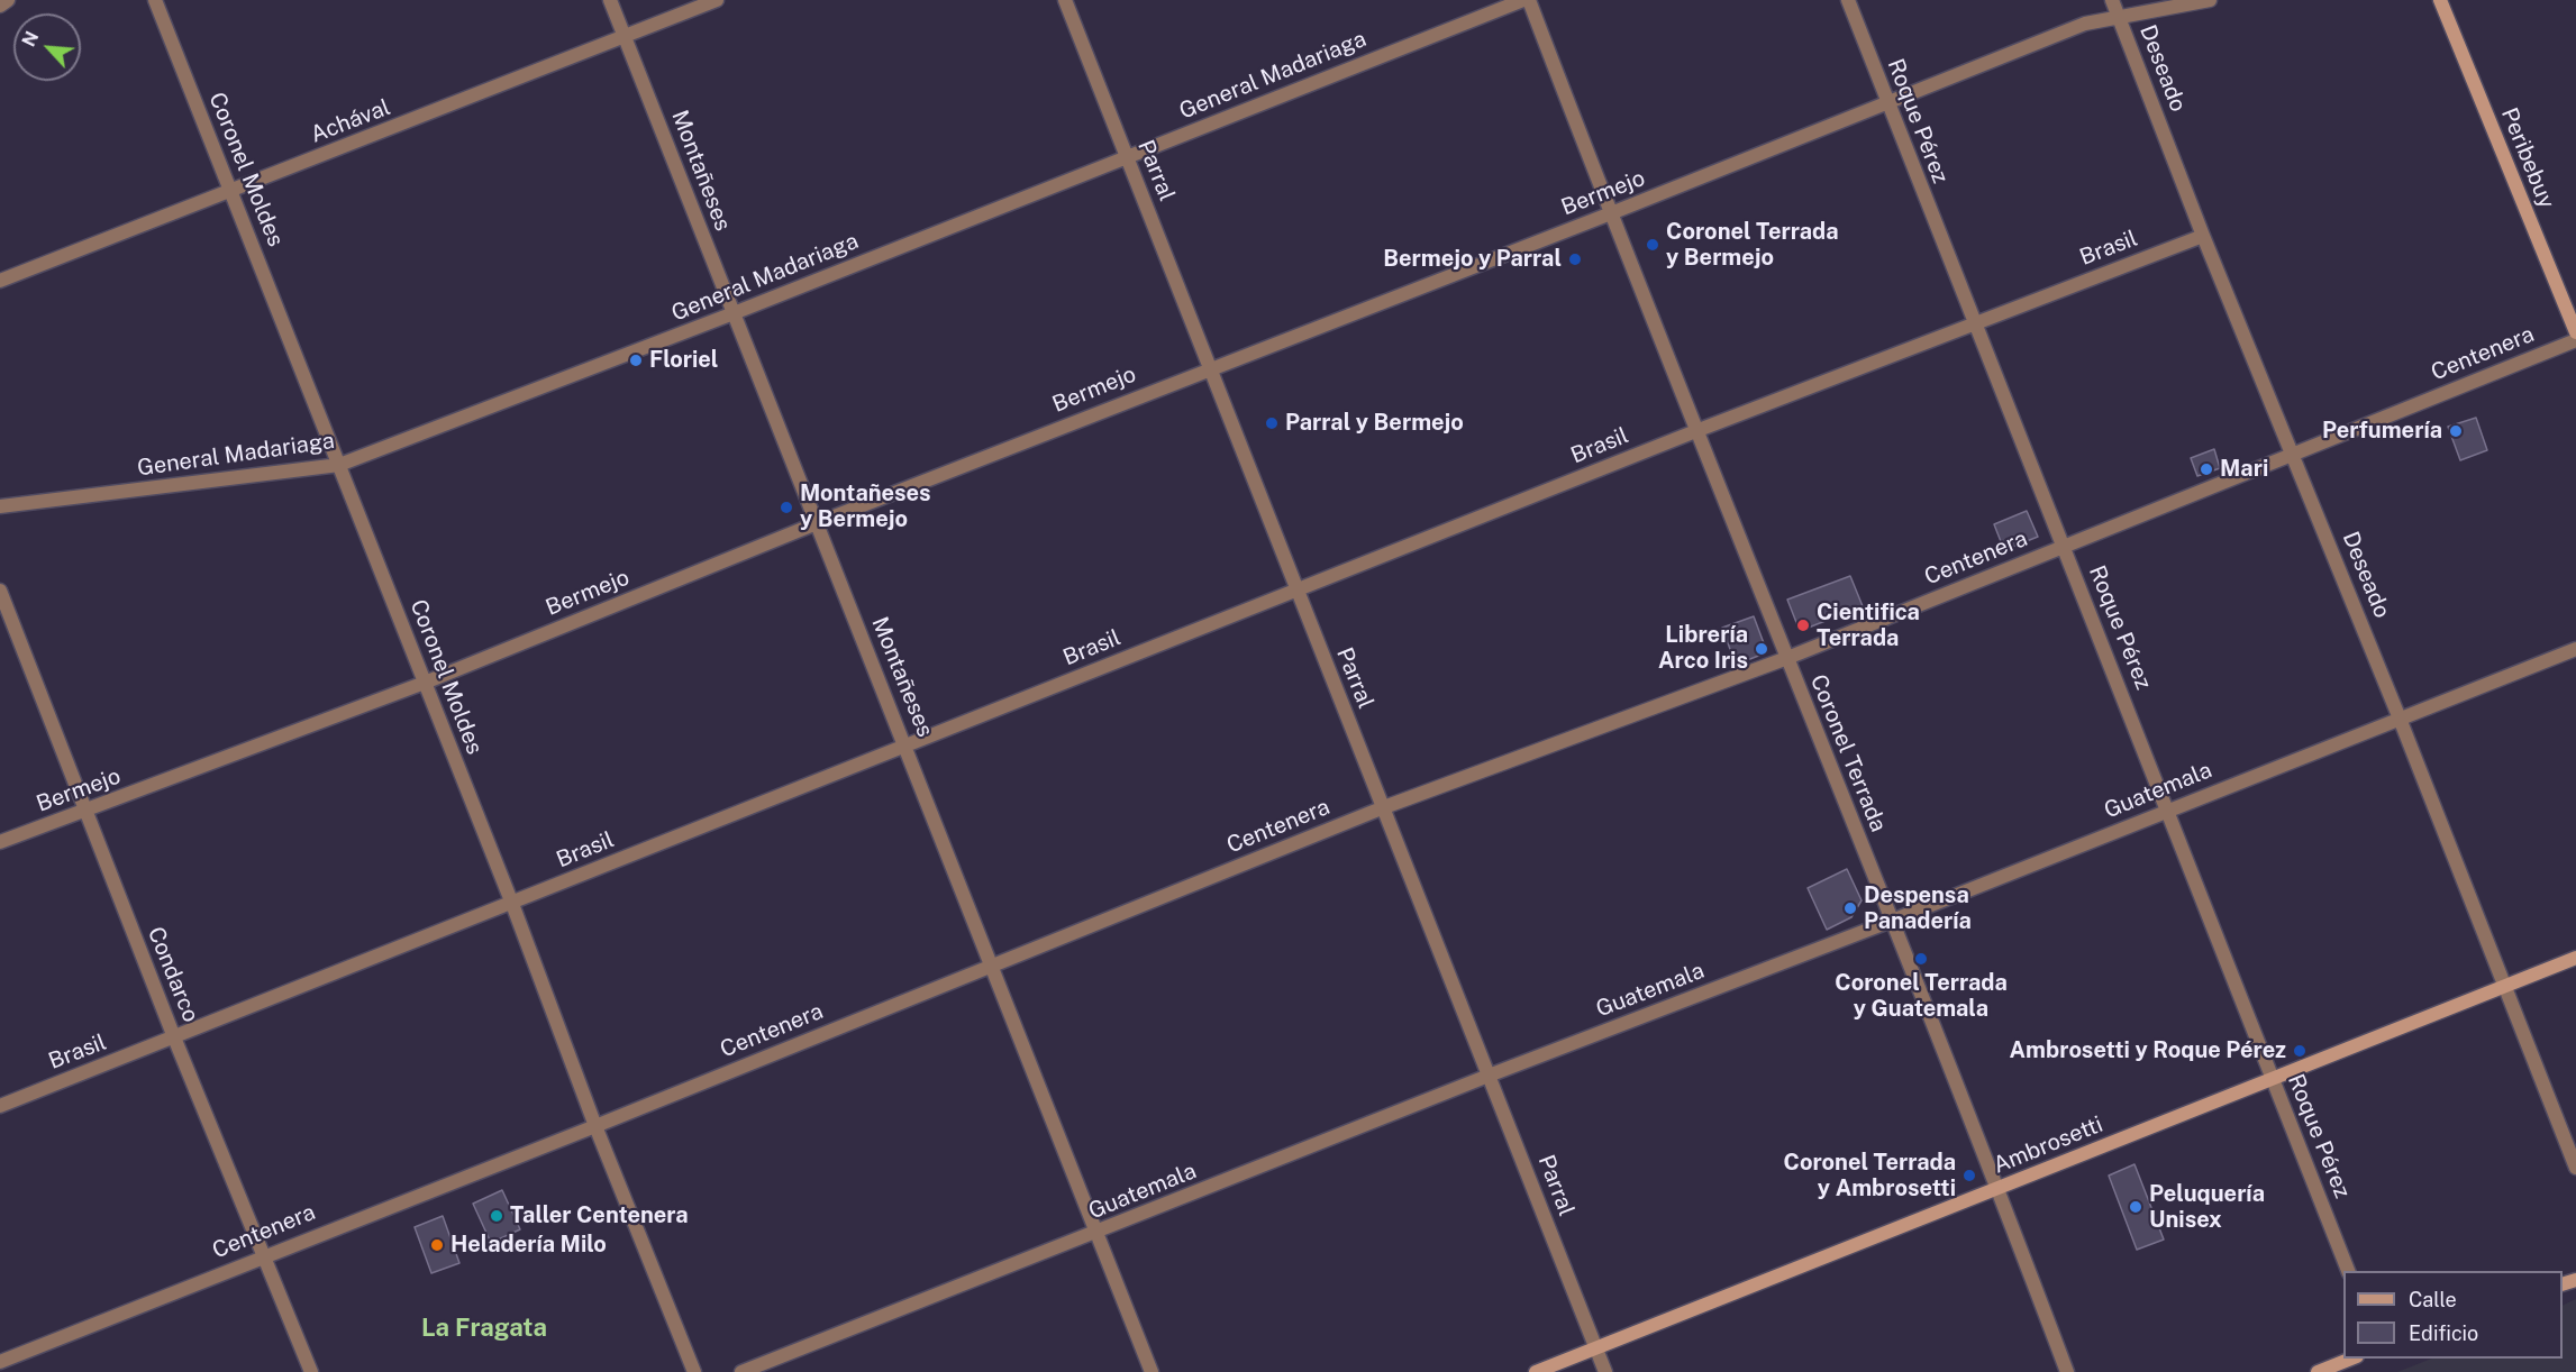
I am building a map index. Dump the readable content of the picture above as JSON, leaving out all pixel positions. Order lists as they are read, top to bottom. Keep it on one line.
{"streets":{"street":["Deseado","General Madariaga","Achával","Roque Pérez","Peribebuy","Coronel Moldes","Montañeses","Parral","Bermejo","Brasil","Centenera","Coronel Terrada","Guatemala","Condarco","Ambrosetti"]},"crossings":[["Deseado","Bermejo"],["Deseado","Brasil"],["Deseado","Centenera"],["Deseado","Guatemala"],["Deseado","Ambrosetti"],["General Madariaga","Coronel Moldes"],["General Madariaga","Montañeses"],["General Madariaga","Parral"],["General Madariaga","Coronel Terrada"],["Achával","Coronel Moldes"],["Achával","Montañeses"],["Roque Pérez","Bermejo"],["Roque Pérez","Brasil"],["Roque Pérez","Centenera"],["Roque Pérez","Guatemala"],["Roque Pérez","Ambrosetti"],["Coronel Moldes","Bermejo"],["Coronel Moldes","Brasil"],["Coronel Moldes","Centenera"],["Montañeses","Bermejo"],["Montañeses","Brasil"],["Montañeses","Centenera"],["Montañeses","Guatemala"],["Parral","Bermejo"],["Parral","Brasil"],["Parral","Centenera"],["Parral","Guatemala"],["Parral","Ambrosetti"],["Bermejo","Coronel Terrada"],["Bermejo","Condarco"],["Brasil","Coronel Terrada"],["Brasil","Condarco"],["Centenera","Coronel Terrada"],["Centenera","Condarco"],["Coronel Terrada","Guatemala"],["Coronel Terrada","Ambrosetti"]],"districts":["La Fragata"],"places":["Coronel Terrada y Bermejo","Bermejo y Parral","Floriel","Parral y Bermejo","Perfumería","Mari","Montañeses y Bermejo","Cientifica Terrada","Librería Arco Iris","Despensa Panadería","Coronel Terrada y Guatemala","Ambrosetti y Roque Pérez","Coronel Terrada y Ambrosetti","Peluquería Unisex","Taller Centenera","Heladería Milo"],"legend":["Calle","Edificio"],"north":"top left"}
